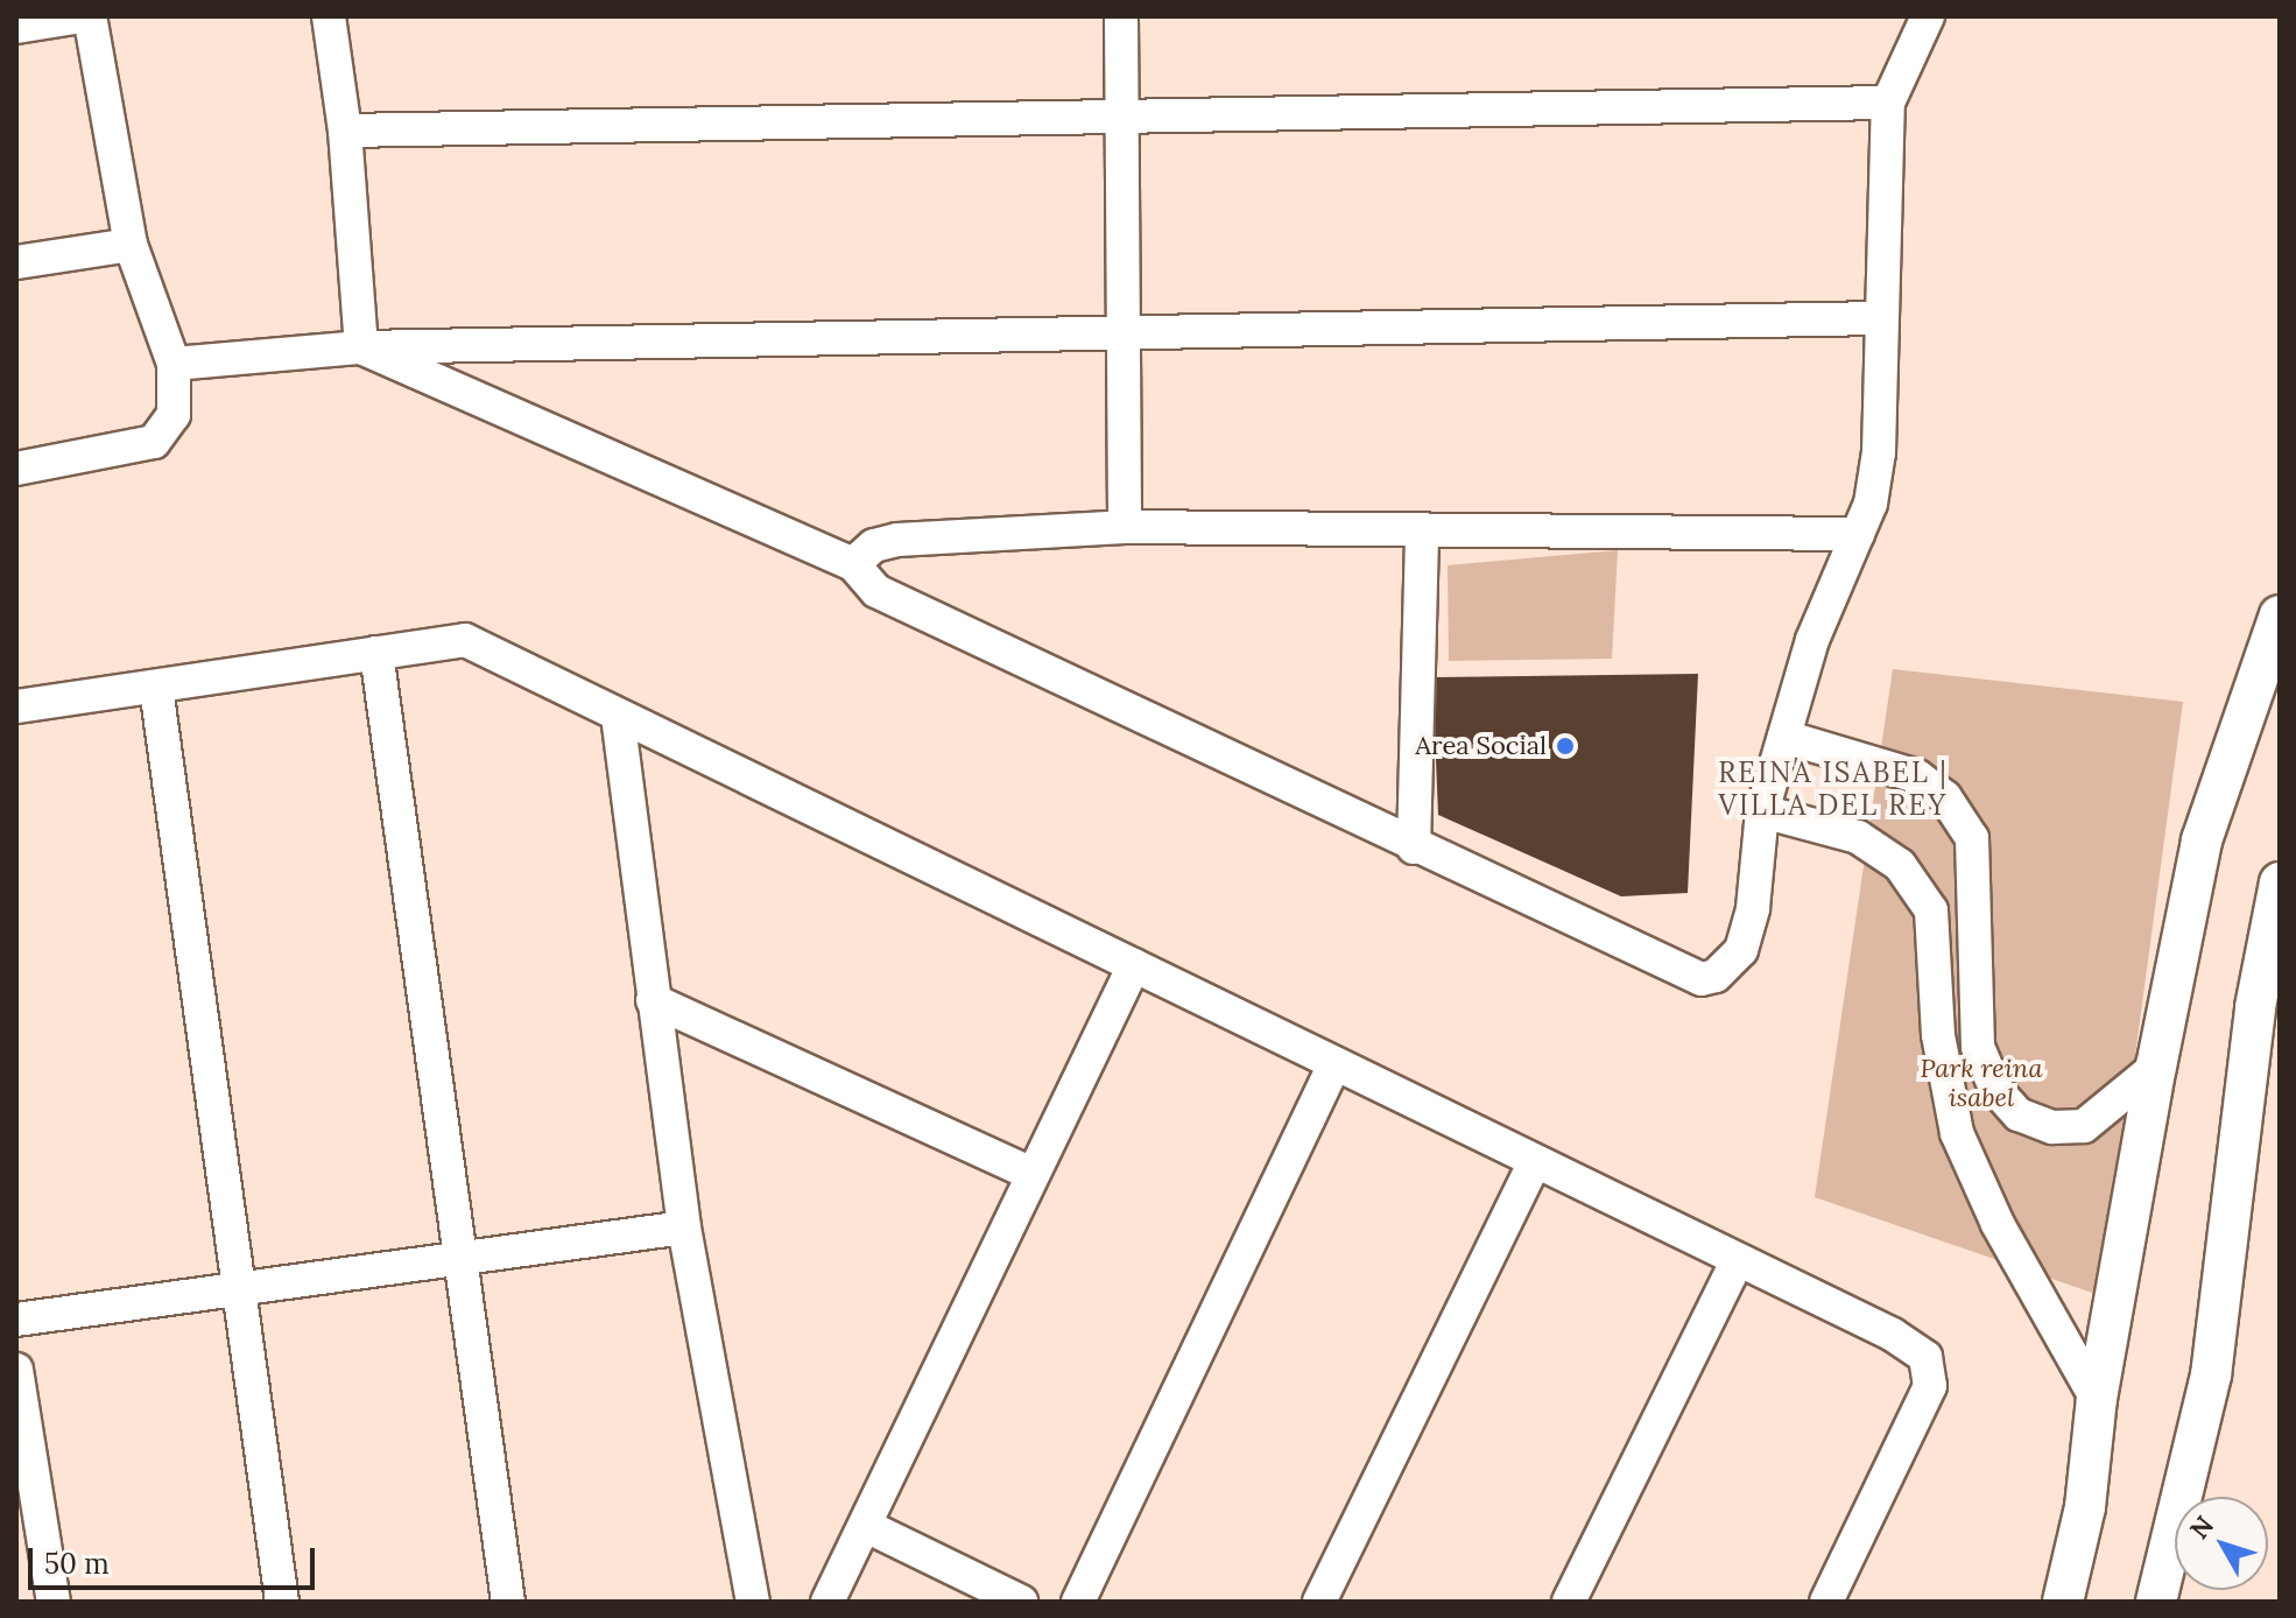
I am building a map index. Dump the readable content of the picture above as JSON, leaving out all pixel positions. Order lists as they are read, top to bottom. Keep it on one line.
{"districts":["REINA ISABEL | VILLA DEL REY"],"parks":["Park reina isabel"],"places":["Area Social"],"scale_bar":"50 m","north":"top left"}
